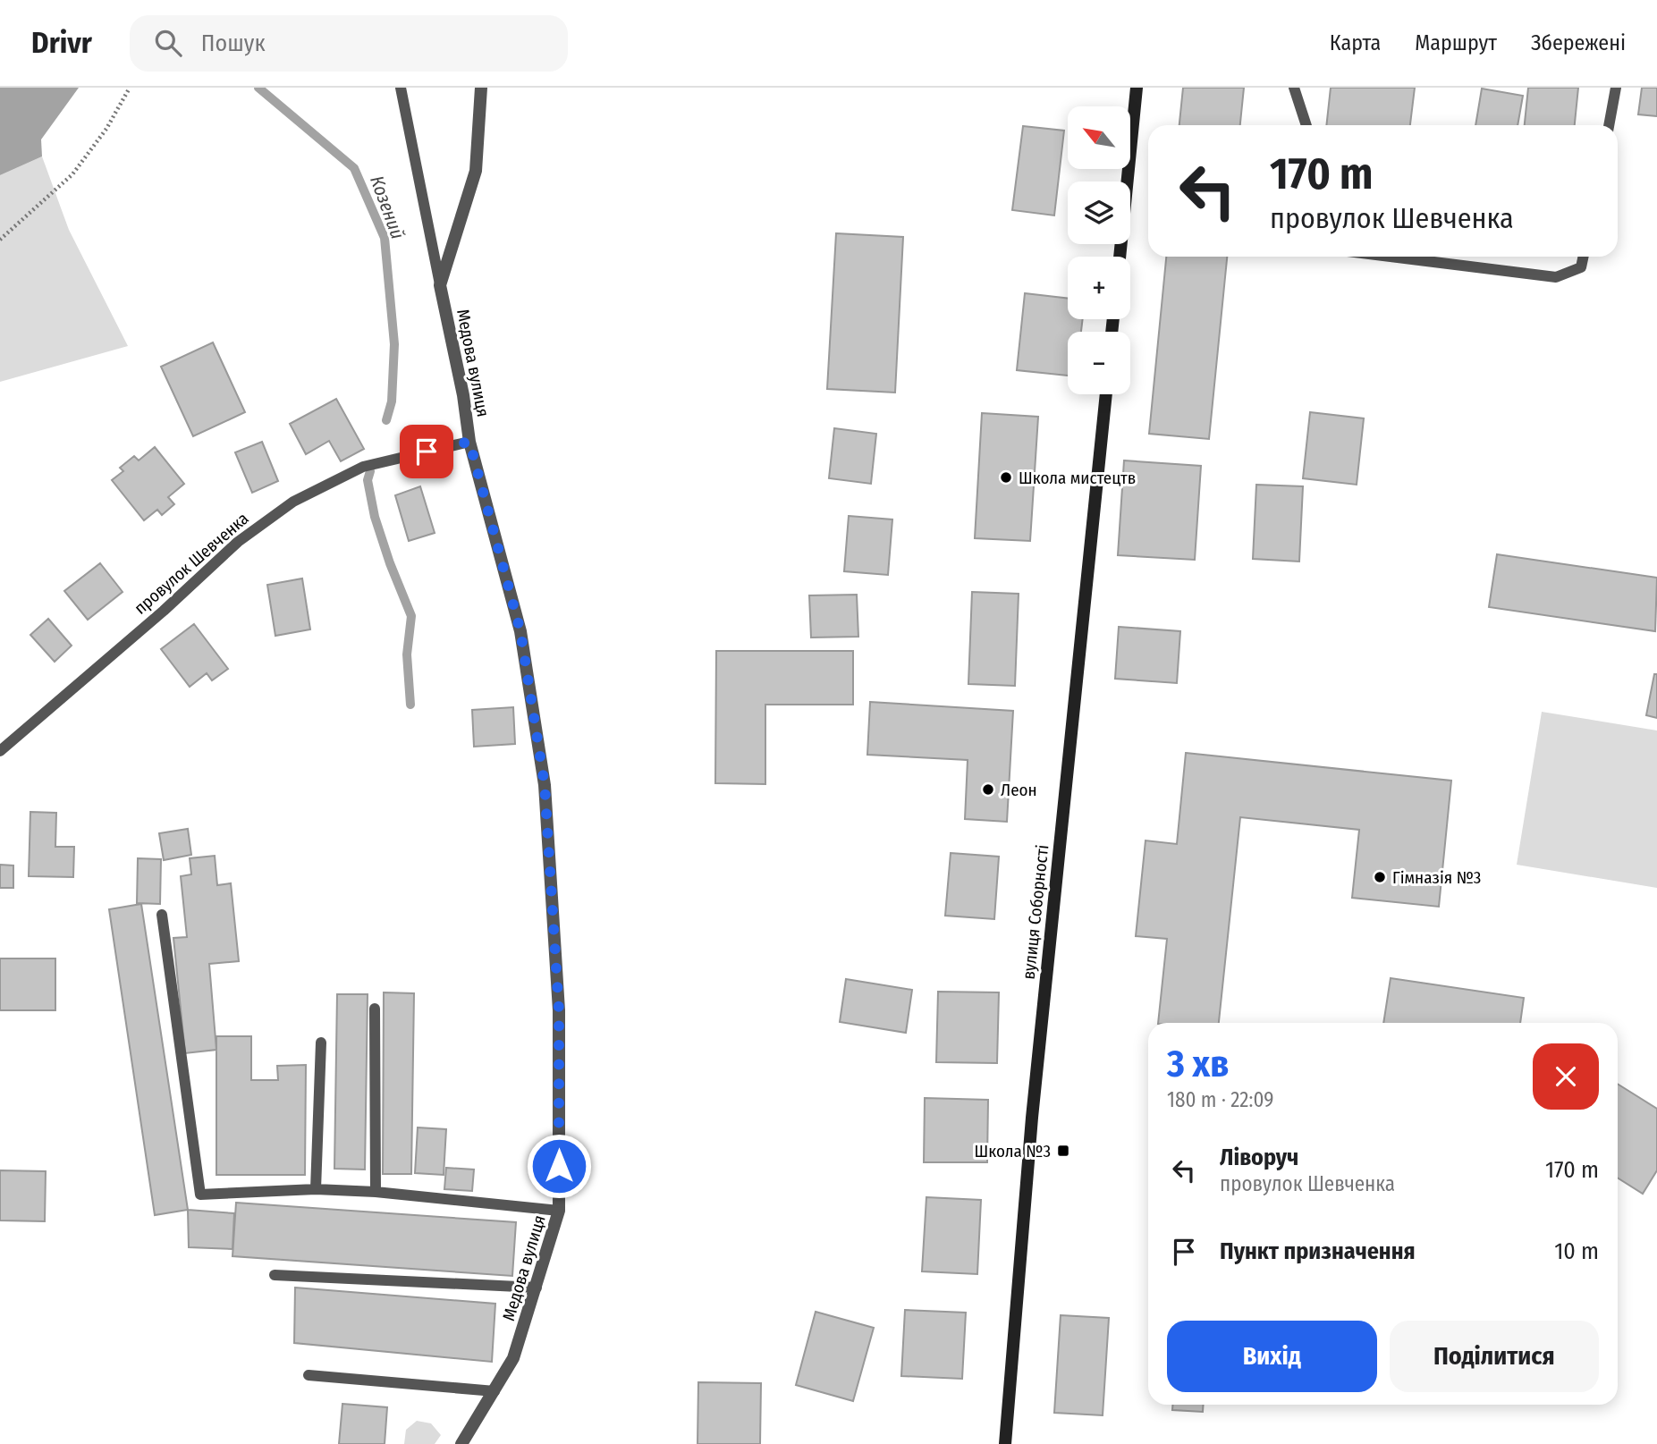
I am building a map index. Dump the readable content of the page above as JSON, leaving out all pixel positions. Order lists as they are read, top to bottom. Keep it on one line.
{"streets":{"street":["Медова вулиця","вулиця Соборності"],"lane":["провулок Шевченка"]},"crossings":[["Медова вулиця","провулок Шевченка"]],"water":["Козений"],"places":{"other":["Школа мистецтв","Леон","Гімназія №3"],"transit":["Школа №3"]},"north":"top left","page":{"header":"Drivr","search":"Пошук","nav":["Карта","Маршрут","Збережені"],"map_buttons":["+","−"],"turn":["170 m","провулок Шевченка"],"heading":["3 хв","180 m · 22:09"],"list":[{"name":"Ліворуч","note":"провулок Шевченка","value":"170 m"},{"name":"Пункт призначення","value":"10 m"}],"buttons":["Вихід","Поділитися"]}}
